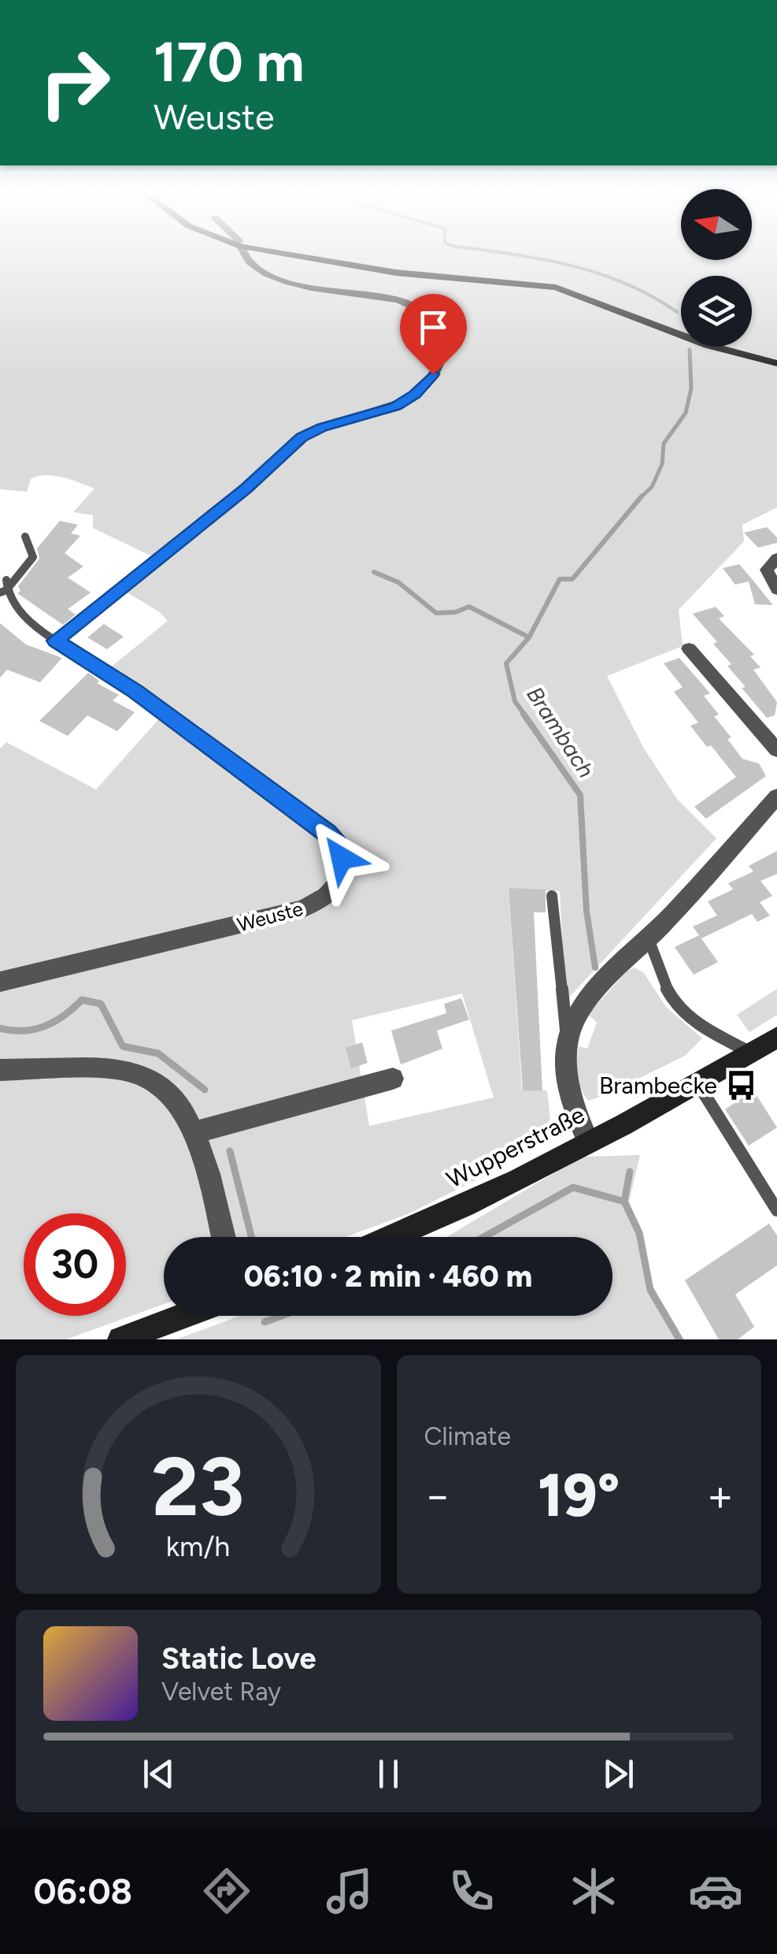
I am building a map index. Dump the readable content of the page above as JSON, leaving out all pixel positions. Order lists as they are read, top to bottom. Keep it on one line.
{"streets":{"main road":["Wupperstraße"],"street":["Weuste"]},"water":["Brambach"],"places":{"bus stop":["Brambecke"]},"north":"left","page":{"turn":["170 m","Weuste"],"limit":"30","trip":"06:10 · 2 min · 460 m","tile":"Climate","heat":["−","19°","+"],"song":["Static Love","Velvet Ray"],"tabs":"06:08","gauge":["23","km/h"]}}
